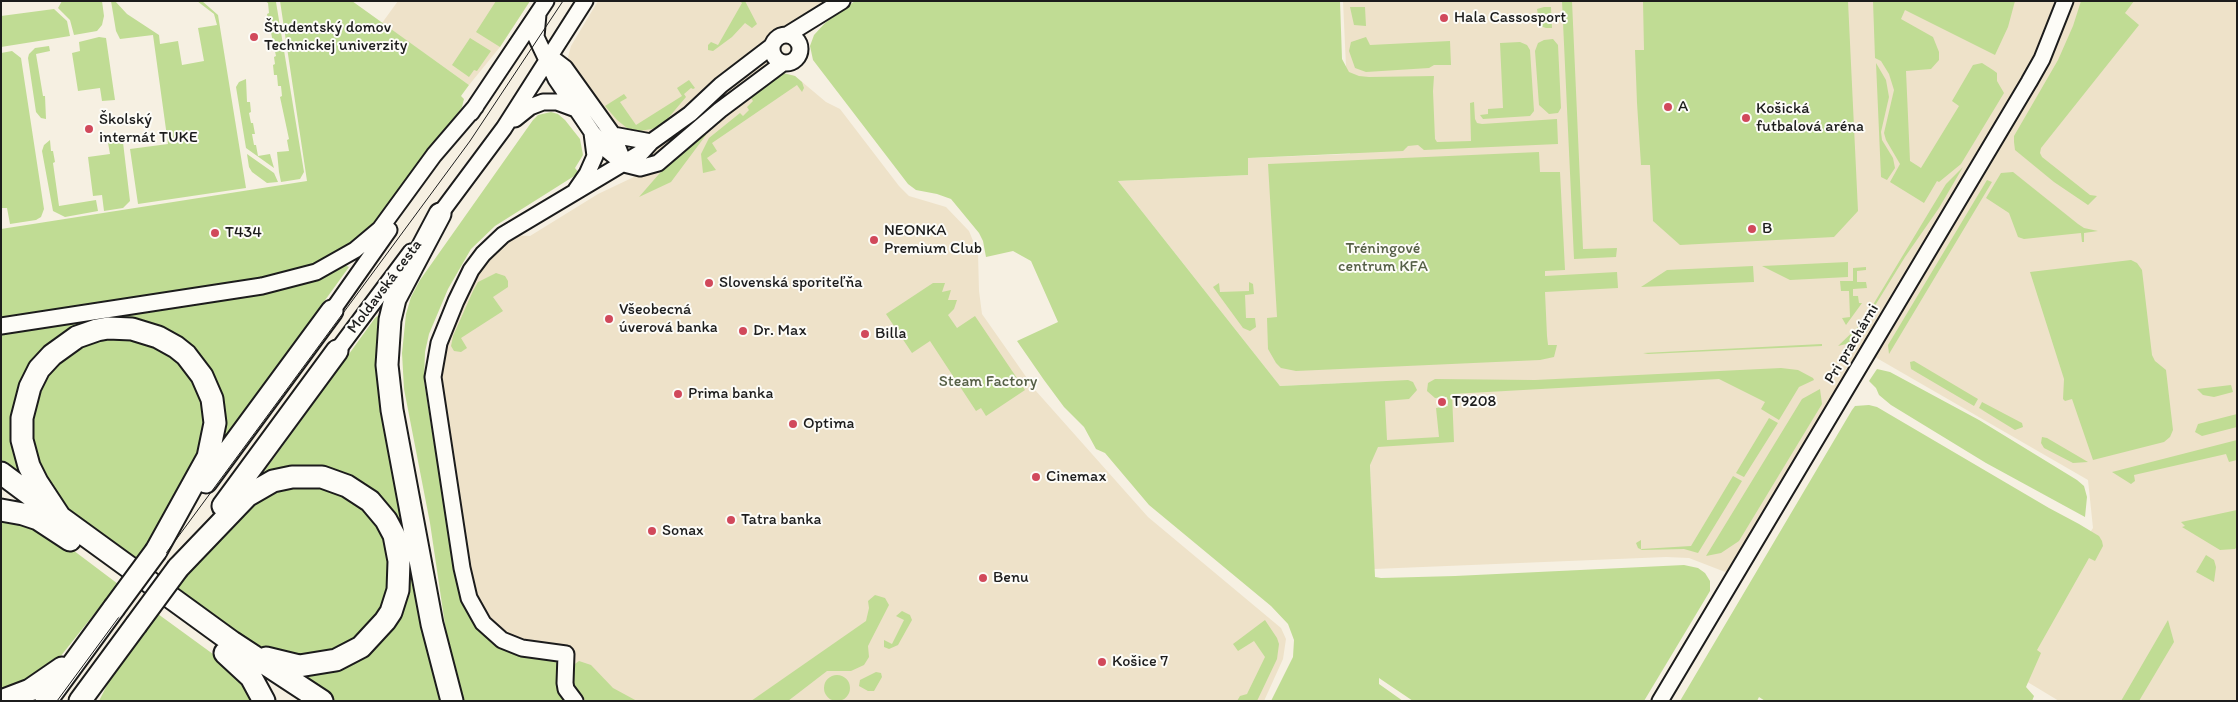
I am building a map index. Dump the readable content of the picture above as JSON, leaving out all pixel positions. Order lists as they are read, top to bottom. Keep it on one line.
{"streets":{"highway":["Moldavská cesta"],"street":["Pri prachárni"]},"parks":["Tréningové centrum KFA","Steam Factory"],"places":["Hala Cassosport","Študentský domov Technickej univerzity","A","Košická futbalová aréna","Školský internát TUKE","B","T434","NEONKA Premium Club","Slovenská sporiteľňa","Všeobecná úverová banka","Dr. Max","Billa","Prima banka","T9208","Optima","Cinemax","Tatra banka","Sonax","Benu","Košice 7"]}
